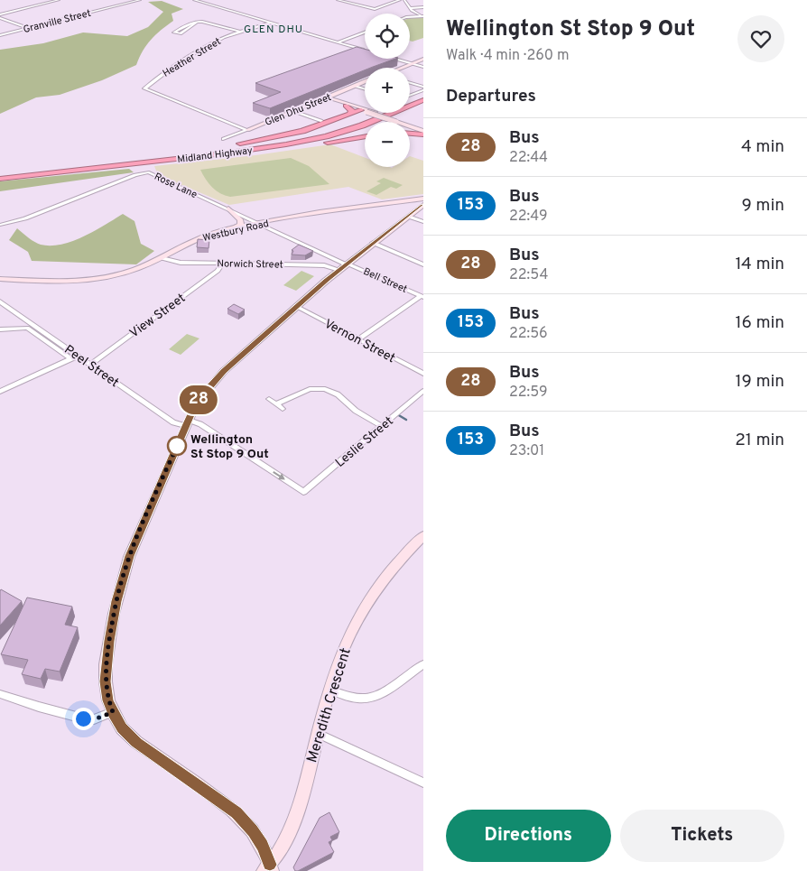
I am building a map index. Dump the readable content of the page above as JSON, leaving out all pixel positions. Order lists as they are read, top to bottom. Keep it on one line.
{"streets":{"highway":["Midland Highway"],"main road":["Glen Dhu Street","Westbury Road","Meredith Crescent"],"street":["Granville Street","Heather Street","Rose Lane","Norwich Street","Bell Street","View Street","Vernon Street","Peel Street","Leslie Street"]},"crossings":[["Heather Street","Glen Dhu Street"],["Rose Lane","Westbury Road"],["Rose Lane","Bell Street"],["Westbury Road","Norwich Street"],["Norwich Street","View Street"],["View Street","Peel Street"],["Peel Street","Leslie Street"]],"one_way":["Peel Street"],"districts":["GLEN DHU"],"places":["Wellington St Stop 9 Out"],"lines":["bus line 28"],"page":{"on_map":"28","heading":[["Wellington St Stop 9 Out","Walk · 4 min · 260 m"],"Departures"],"map_buttons":["+","−"],"list":[{"mark":"28","name":"Bus","note":"22:44","value":"4 min"},{"mark":"153","name":"Bus","note":"22:49","value":"9 min"},{"mark":"28","name":"Bus","note":"22:54","value":"14 min"},{"mark":"153","name":"Bus","note":"22:56","value":"16 min"},{"mark":"28","name":"Bus","note":"22:59","value":"19 min"},{"mark":"153","name":"Bus","note":"23:01","value":"21 min"}],"buttons":["Directions","Tickets"]}}
